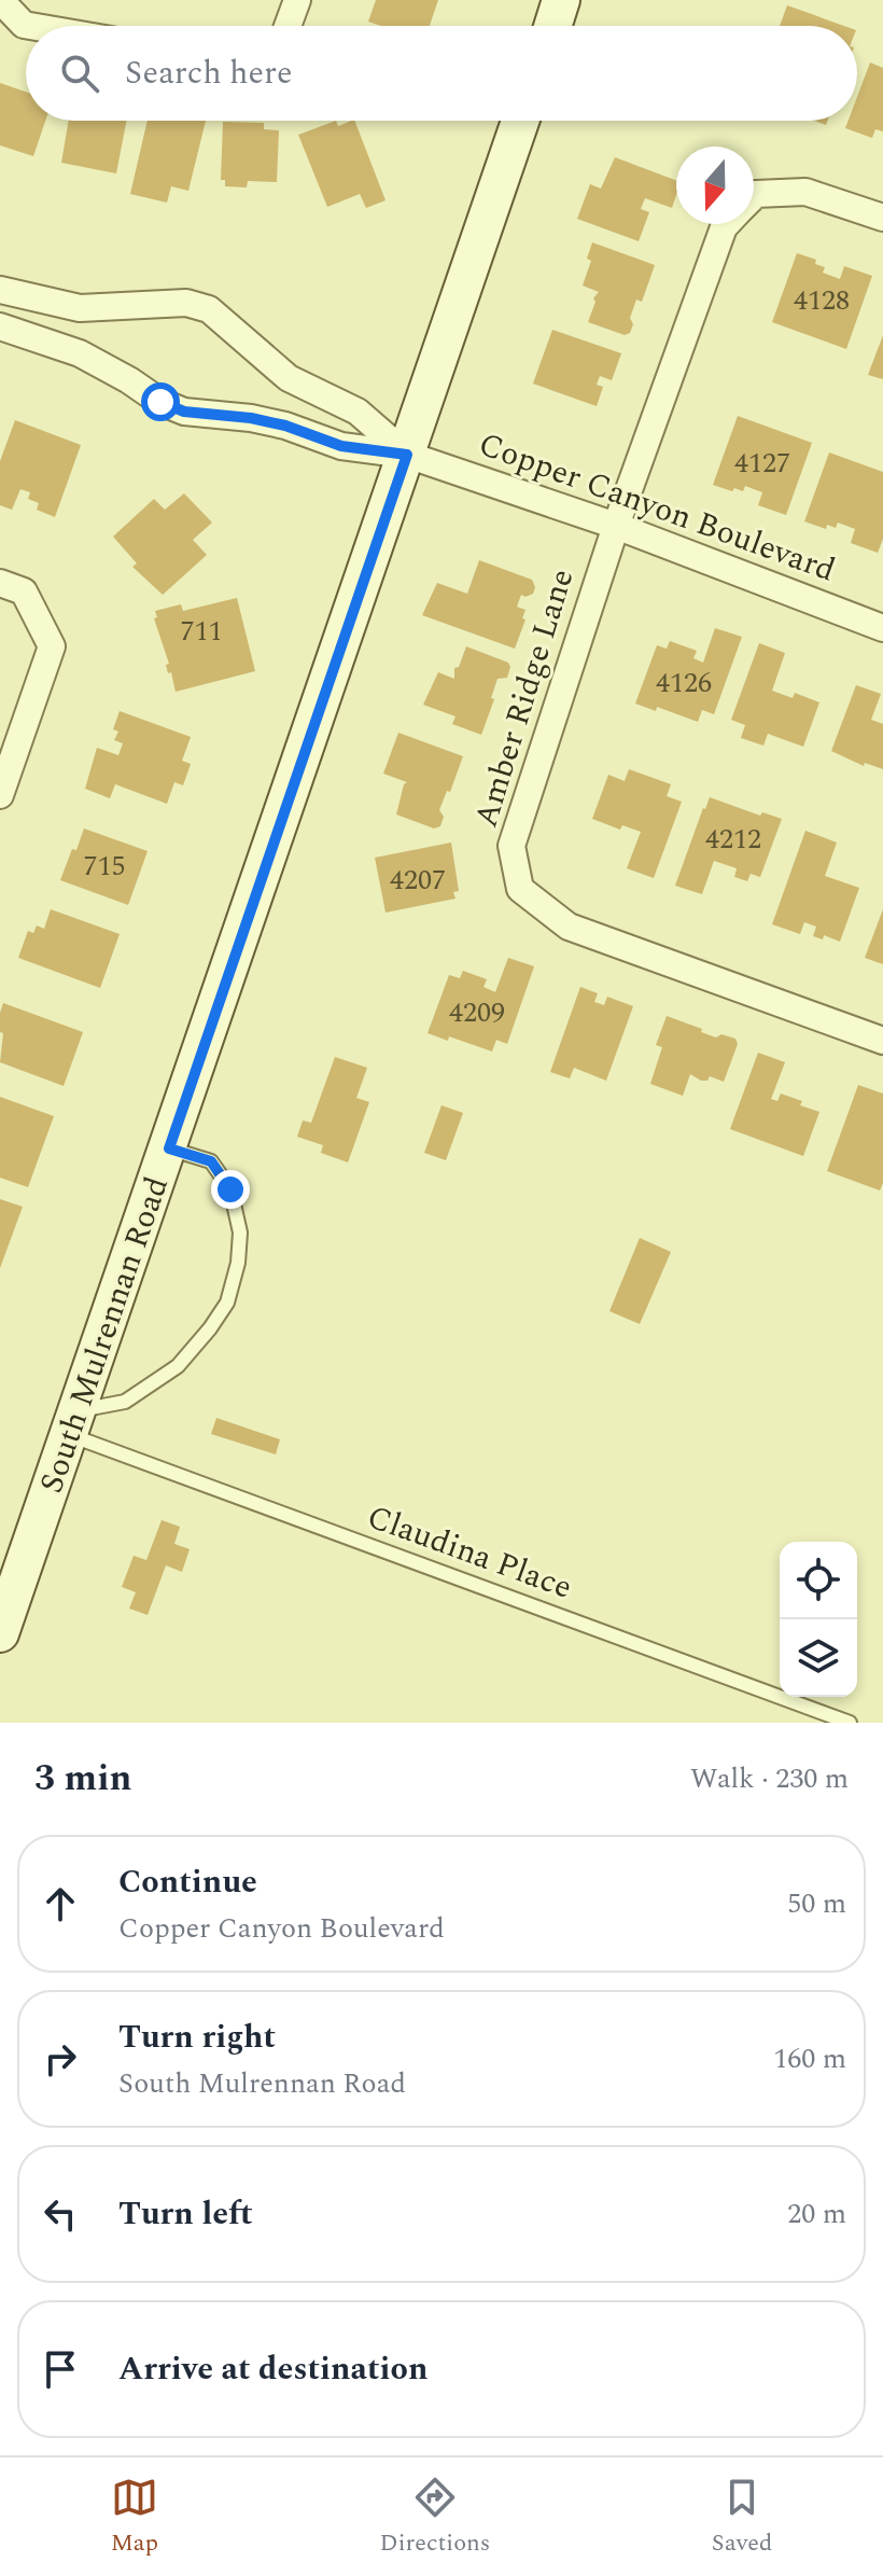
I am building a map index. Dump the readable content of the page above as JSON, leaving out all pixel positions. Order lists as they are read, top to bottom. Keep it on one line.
{"streets":{"street":["Copper Canyon Boulevard","Amber Ridge Lane","South Mulrennan Road"],"lane":["Claudina Place"]},"crossings":[["Copper Canyon Boulevard","Amber Ridge Lane"],["Copper Canyon Boulevard","South Mulrennan Road"],["South Mulrennan Road","Claudina Place"]],"house_numbers":["4128","4127","711","4126","4212","715","4207","4209"],"north":"bottom","page":{"search":"Search here","heading":["3 min","Walk · 230 m"],"list":[["Continue","Copper Canyon Boulevard","50 m"],["Turn right","South Mulrennan Road","160 m"],["Turn left","20 m"],"Arrive at destination"],"nav":["Map","Directions","Saved"]}}
